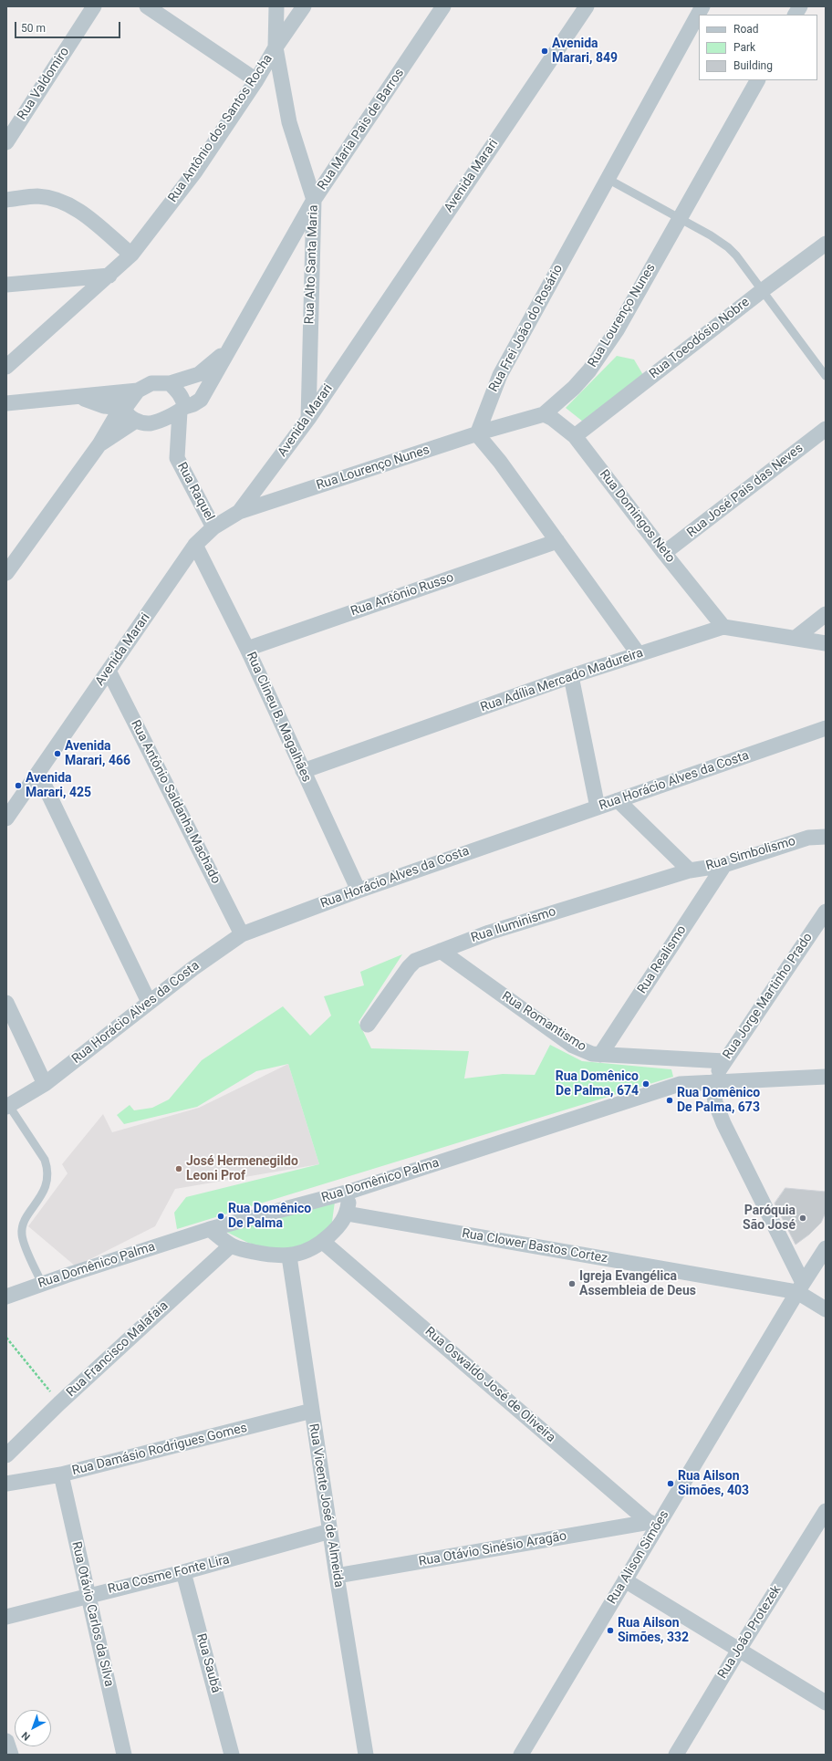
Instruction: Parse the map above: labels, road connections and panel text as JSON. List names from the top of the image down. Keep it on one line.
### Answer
{"streets":{"street":["Rua Valdomiro","Rua Antônio dos Santos Rocha","Rua Maria Pais de Barros","Avenida Marari","Rua Alto Santa Maria","Rua Lourenço Nunes","Rua Frei João do Rosário","Rua Toeodósio Nobre","Rua José Pais das Neves","Rua Raquel","Rua Domingos Neto","Rua Antônio Russo","Rua Adília Mercado Madureira","Rua Clineu B. Magalhães","Rua Horácio Alves da Costa","Rua Antônio Saldanha Machado","Rua Simbolismo","Rua Iluminismo","Rua Realismo","Rua Jorge Martinho Prado","Rua Romantismo","Rua Domênico Palma","Rua Clower Bastos Cortez","Rua Francisco Malafaia","Rua Oswaldo José de Oliveira","Rua Damásio Rodrigues Gomes","Rua Vicente José de Almeida","Rua Otávio Sinésio Aragão","Rua Alison Simões","Rua Cosme Fonte Lira","Rua Otávio Carlos da Silva","Rua João Protezek","Rua Saubá"]},"crossings":[["Rua Antônio dos Santos Rocha","Rua Alto Santa Maria"],["Rua Maria Pais de Barros","Rua Alto Santa Maria"],["Rua Maria Pais de Barros","Rua Raquel"],["Avenida Marari","Rua Alto Santa Maria"],["Avenida Marari","Rua Lourenço Nunes"],["Avenida Marari","Rua Raquel"],["Avenida Marari","Rua Clineu B. Magalhães"],["Avenida Marari","Rua Antônio Saldanha Machado"],["Rua Lourenço Nunes","Rua Frei João do Rosário"],["Rua Lourenço Nunes","Rua Domingos Neto"],["Rua Toeodósio Nobre","Rua Domingos Neto"],["Rua José Pais das Neves","Rua Domingos Neto"],["Rua Domingos Neto","Rua Adília Mercado Madureira"],["Rua Antônio Russo","Rua Clineu B. Magalhães"],["Rua Adília Mercado Madureira","Rua Clineu B. Magalhães"],["Rua Clineu B. Magalhães","Rua Horácio Alves da Costa"],["Rua Horácio Alves da Costa","Rua Antônio Saldanha Machado"],["Rua Horácio Alves da Costa","Rua Simbolismo"],["Rua Simbolismo","Rua Iluminismo"],["Rua Simbolismo","Rua Realismo"],["Rua Iluminismo","Rua Romantismo"],["Rua Realismo","Rua Romantismo"],["Rua Jorge Martinho Prado","Rua Romantismo"],["Rua Jorge Martinho Prado","Rua Domênico Palma"],["Rua Clower Bastos Cortez","Rua Alison Simões"],["Rua Oswaldo José de Oliveira","Rua Otávio Sinésio Aragão"],["Rua Oswaldo José de Oliveira","Rua Alison Simões"],["Rua Damásio Rodrigues Gomes","Rua Vicente José de Almeida"],["Rua Damásio Rodrigues Gomes","Rua Otávio Carlos da Silva"],["Rua Vicente José de Almeida","Rua Otávio Sinésio Aragão"],["Rua Vicente José de Almeida","Rua Cosme Fonte Lira"],["Rua Otávio Sinésio Aragão","Rua Alison Simões"],["Rua Cosme Fonte Lira","Rua Otávio Carlos da Silva"],["Rua Cosme Fonte Lira","Rua Saubá"]],"places":["Avenida Marari, 849","Avenida Marari, 466","Avenida Marari, 425","Rua Domênico De Palma, 674","Rua Domênico De Palma, 673","José Hermenegildo Leoni Prof","Rua Domênico De Palma","Paróquia São José","Igreja Evangélica Assembleia de Deus","Rua Ailson Simões, 403","Rua Ailson Simões, 332"],"legend":["Road","Park","Building"],"scale_bar":"50 m","north":"bottom left"}
